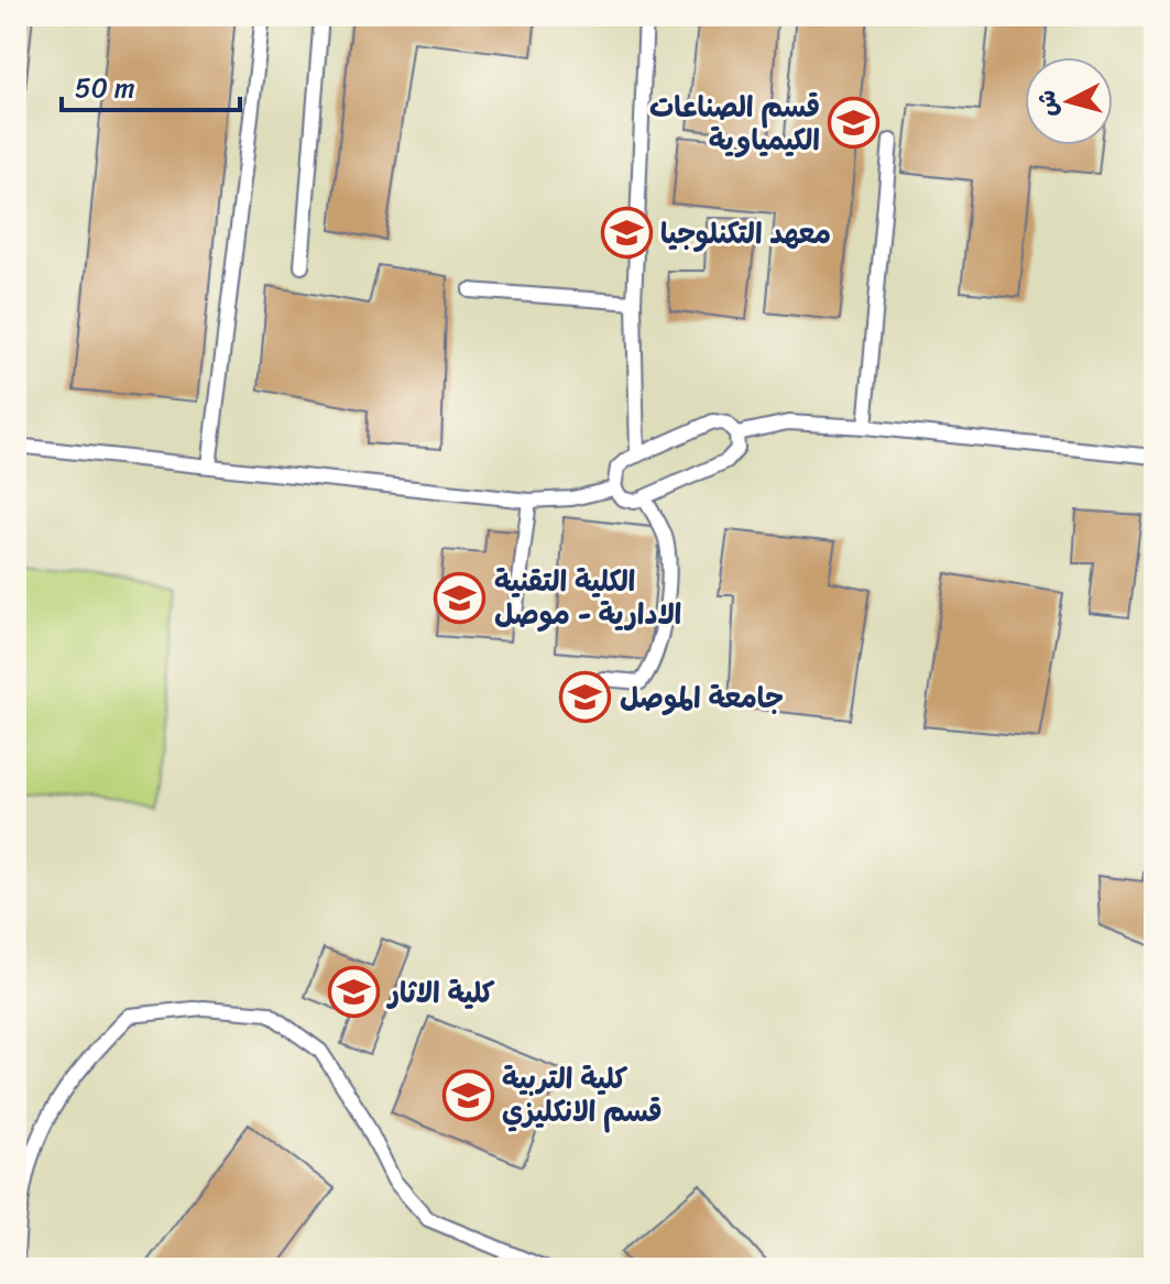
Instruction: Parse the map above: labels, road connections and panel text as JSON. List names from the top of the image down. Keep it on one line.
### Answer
{"places":{"school or university":["قسم الصناعات الكيمياوية","معهد التكنلوجيا","الكلية التقنية الادارية - موصل","جامعة الموصل","كلية الاثار","كلية التربية قسم الانكليزي"]},"scale_bar":"50 m","north":"left"}
